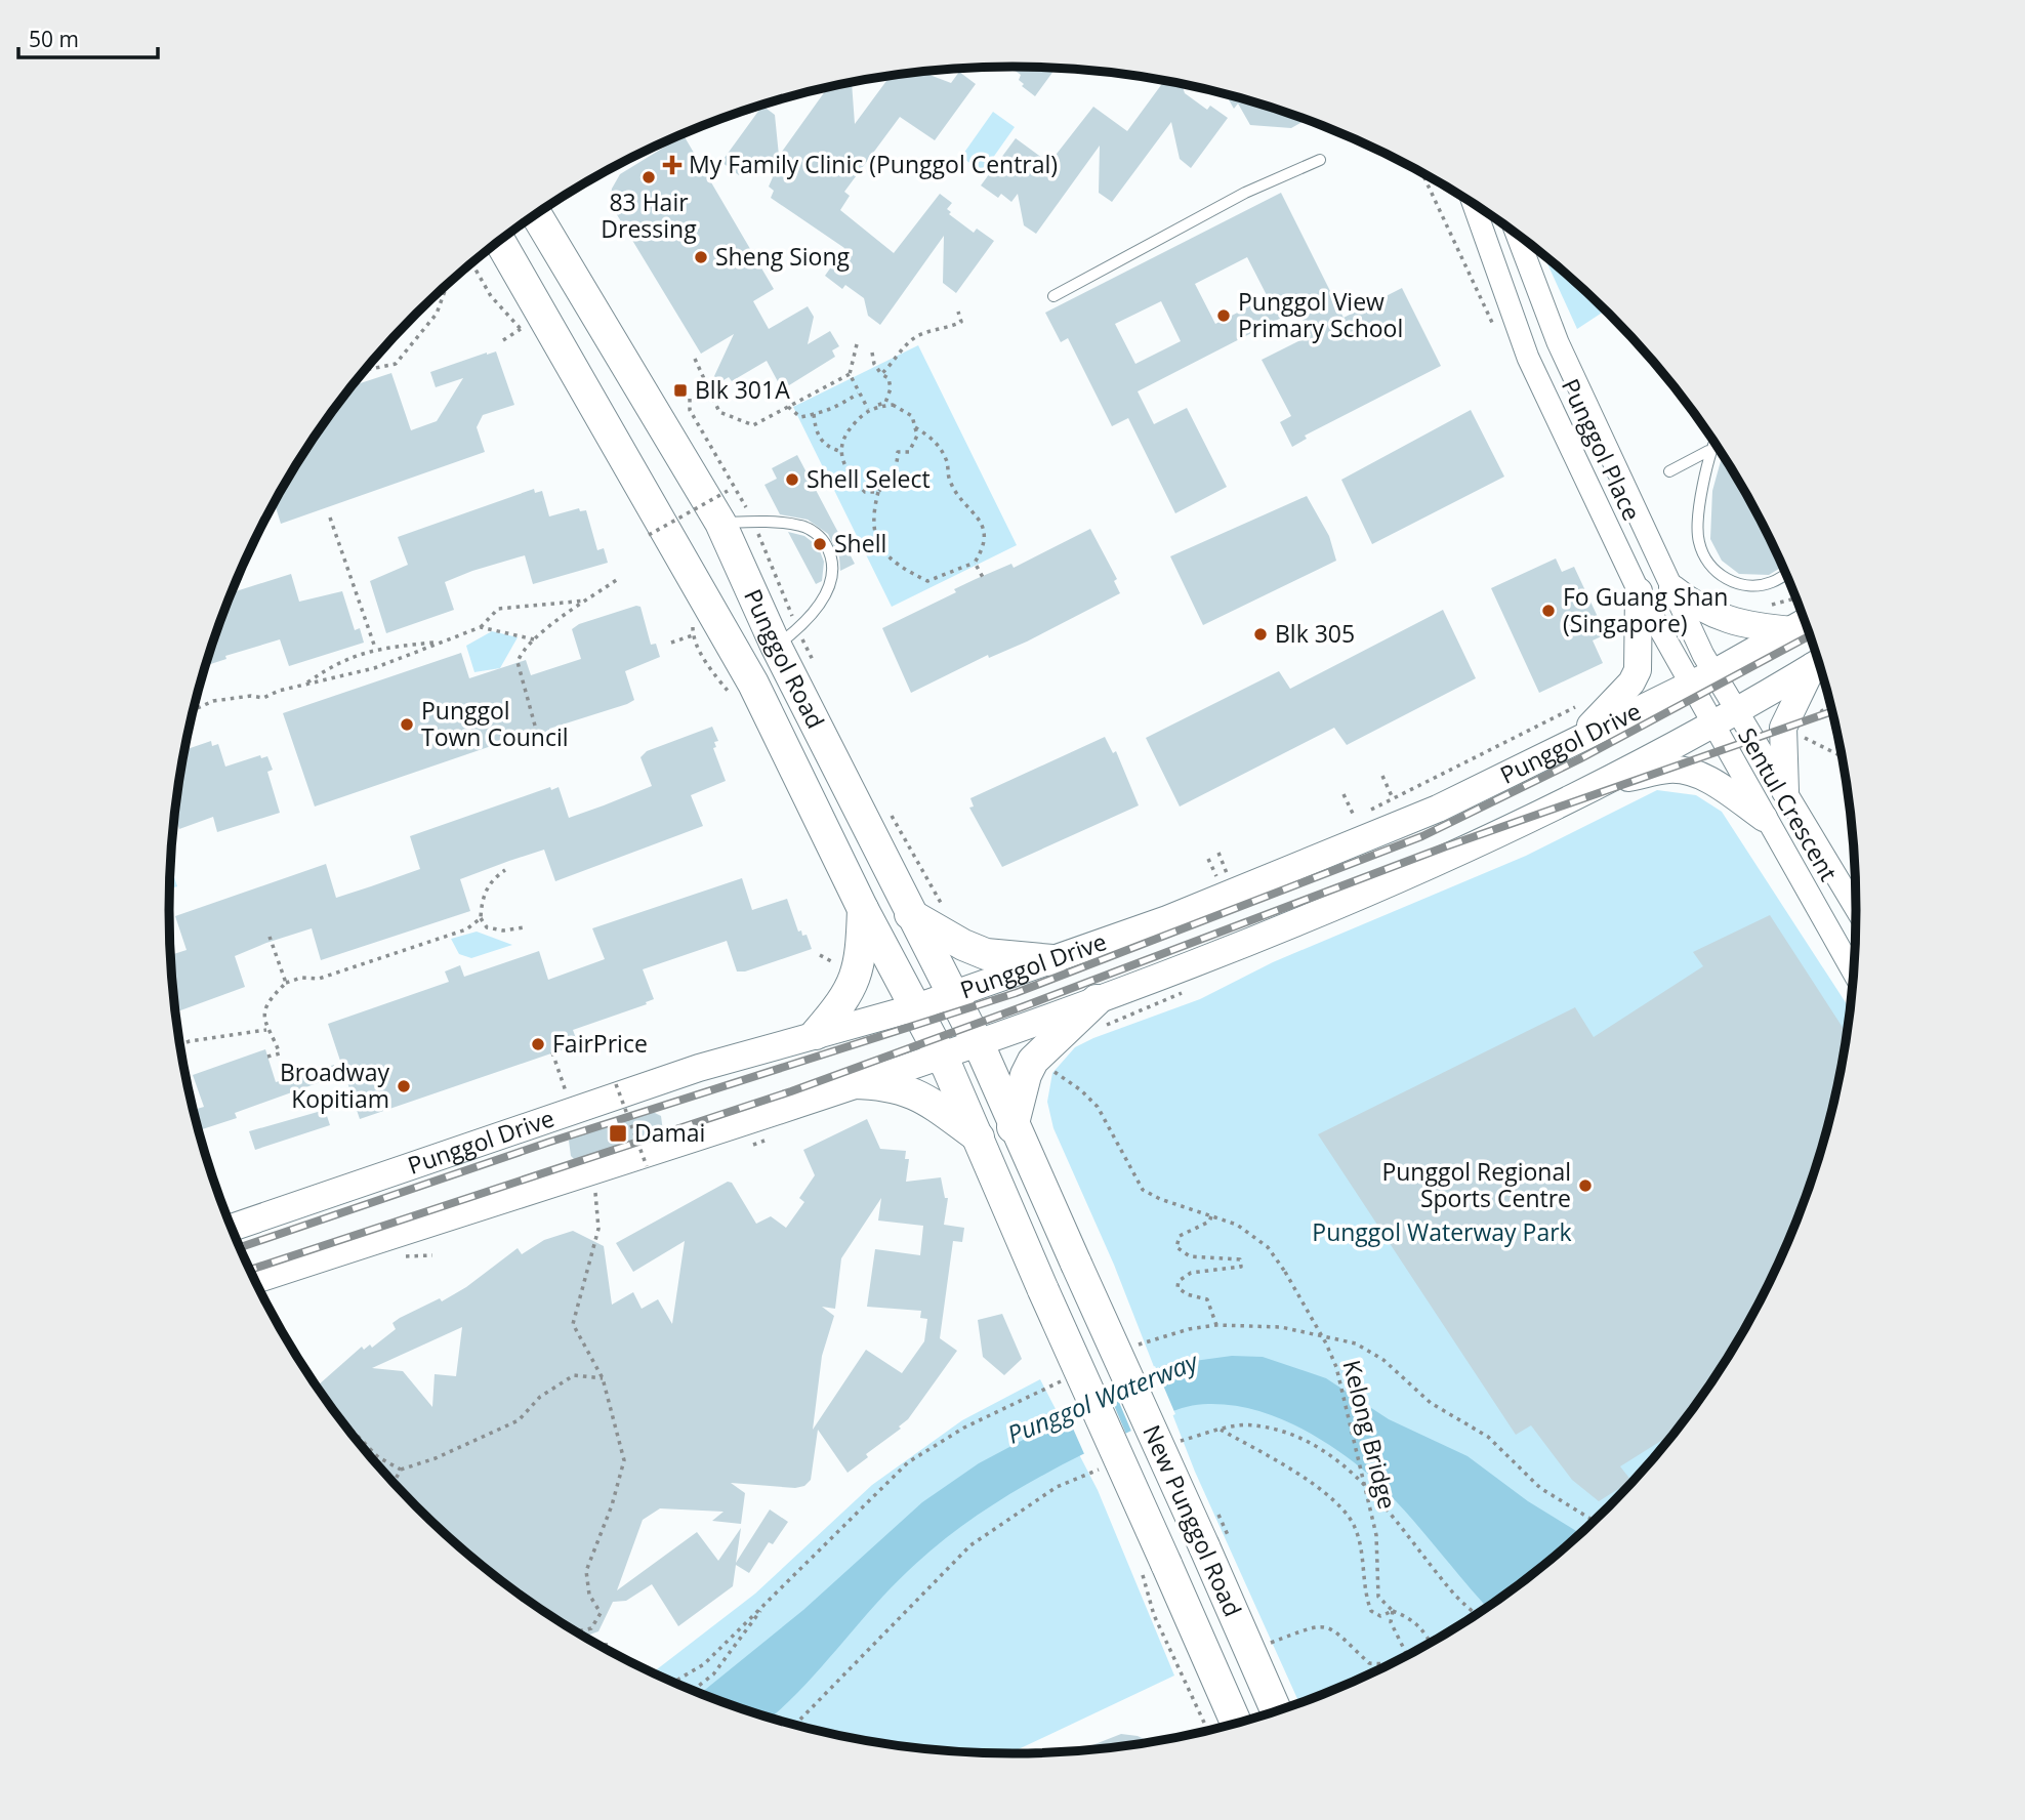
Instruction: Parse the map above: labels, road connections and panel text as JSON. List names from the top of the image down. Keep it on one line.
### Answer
{"streets":{"main road":["Punggol Road","New Punggol Road"],"street":["Punggol Place","Punggol Drive","Sentul Crescent"],"path":["Kelong Bridge"]},"crossings":[["Punggol Place","Punggol Drive"],["Punggol Place","Sentul Crescent"],["Punggol Road","Punggol Drive"],["Punggol Road","New Punggol Road"],["Punggol Drive","Sentul Crescent"]],"water":["Punggol Waterway"],"parks":["Punggol Waterway Park"],"places":{"health":["My Family Clinic (Punggol Central)"],"other":["83 Hair Dressing","Sheng Siong","Punggol View Primary School","Shell Select","Shell","Fo Guang Shan (Singapore)","Blk 305","Punggol Town Council","FairPrice","Broadway Kopitiam","Punggol Regional Sports Centre"],"transit":["Blk 301A","Damai"]},"scale_bar":"50 m"}
